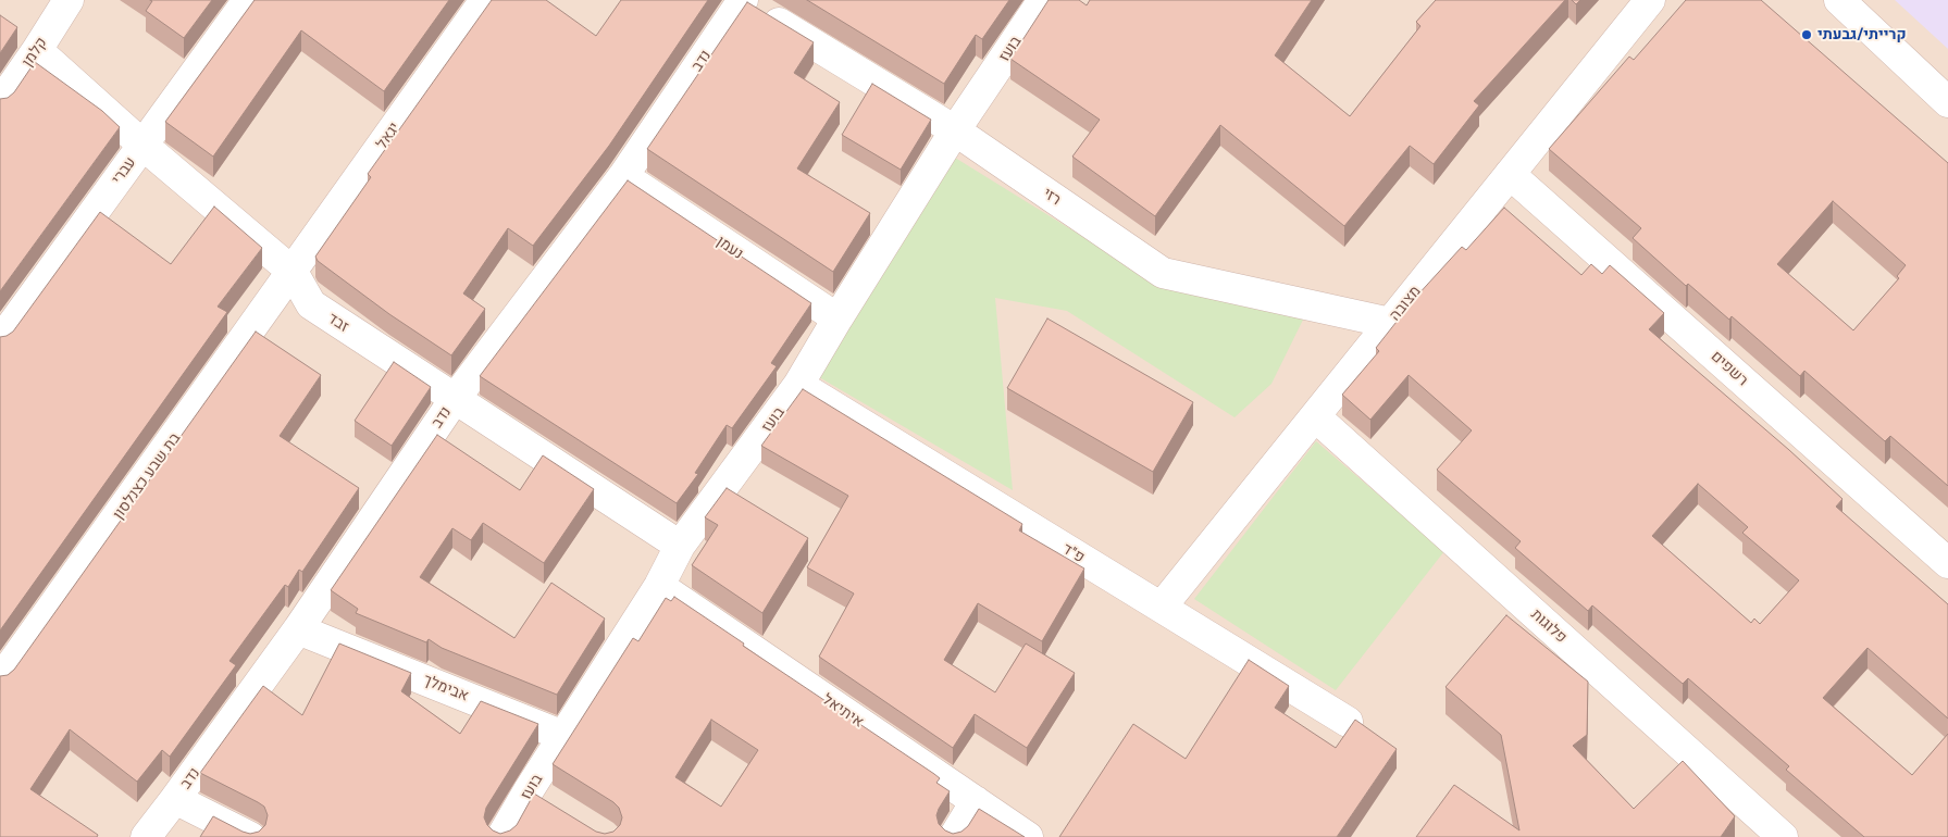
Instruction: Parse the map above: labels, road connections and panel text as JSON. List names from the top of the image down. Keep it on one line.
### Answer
{"streets":{"street":["בועז","קלמן","נדב","יגאל","עברי","רזי","נעמן","מצובה","זבד","רשפים","בת שבע כצנלסון","פ\"ד","פלוגות","אבימלך","איתיאל"]},"crossings":[["בועז","רזי"],["בועז","נעמן"],["בועז","זבד"],["בועז","פ\"ד"],["בועז","אבימלך"],["בועז","איתיאל"],["קלמן","זבד"],["נדב","רזי"],["נדב","נעמן"],["נדב","זבד"],["נדב","אבימלך"],["יגאל","זבד"],["יגאל","בת שבע כצנלסון"],["עברי","זבד"],["רזי","מצובה"],["מצובה","רשפים"],["מצובה","פ\"ד"],["מצובה","פלוגות"],["זבד","בת שבע כצנלסון"]],"places":["קרייתי/גבעתי"]}
